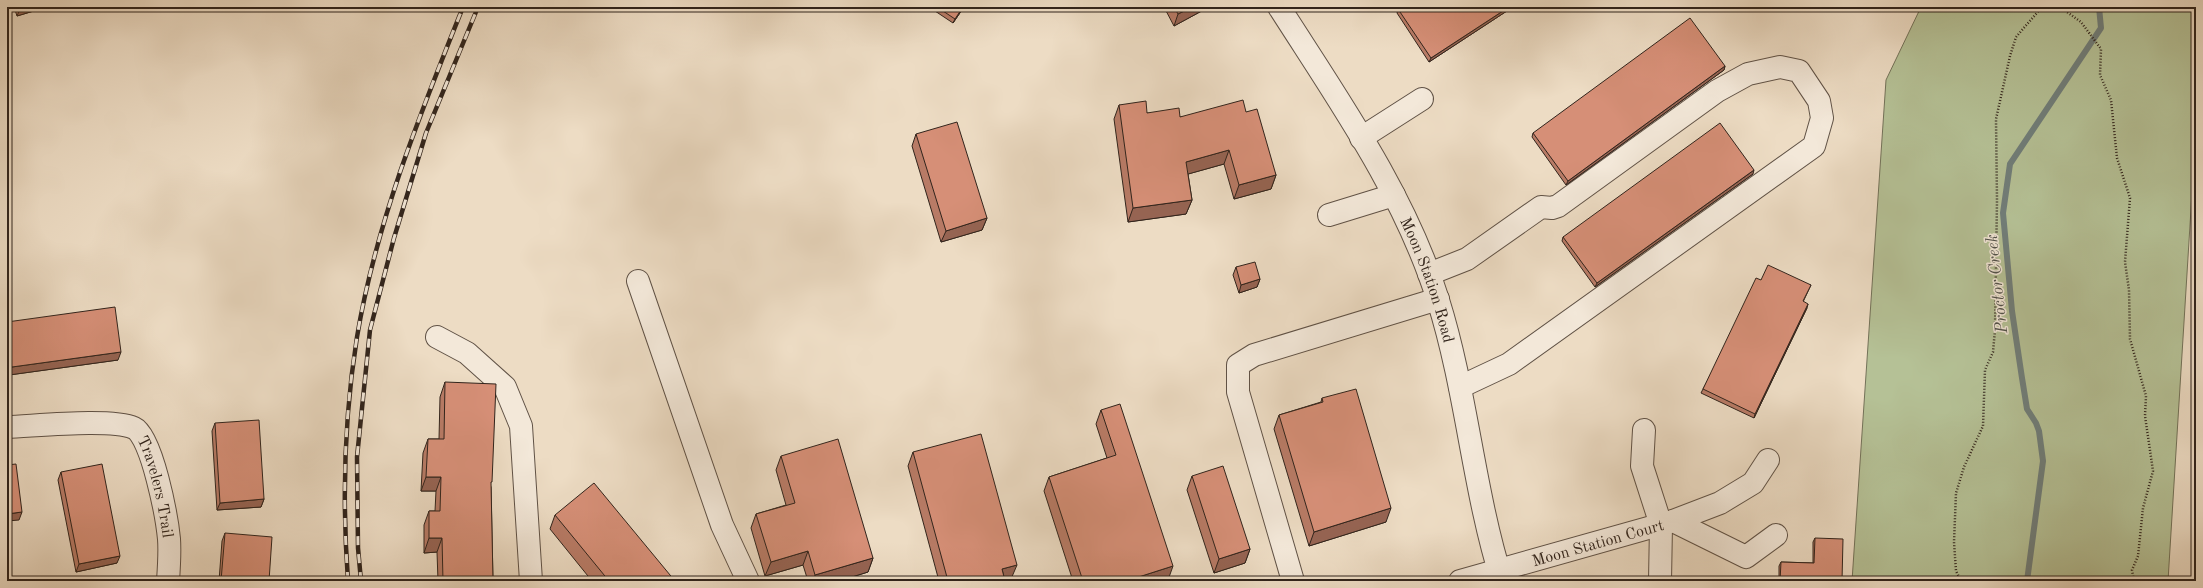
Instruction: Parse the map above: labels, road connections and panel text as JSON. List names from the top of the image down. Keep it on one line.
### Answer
{"streets":{"street":["Moon Station Road","Travelers Trail","Moon Station Court"]},"crossings":[["Moon Station Road","Moon Station Court"]],"water":["Proctor Creek"]}
